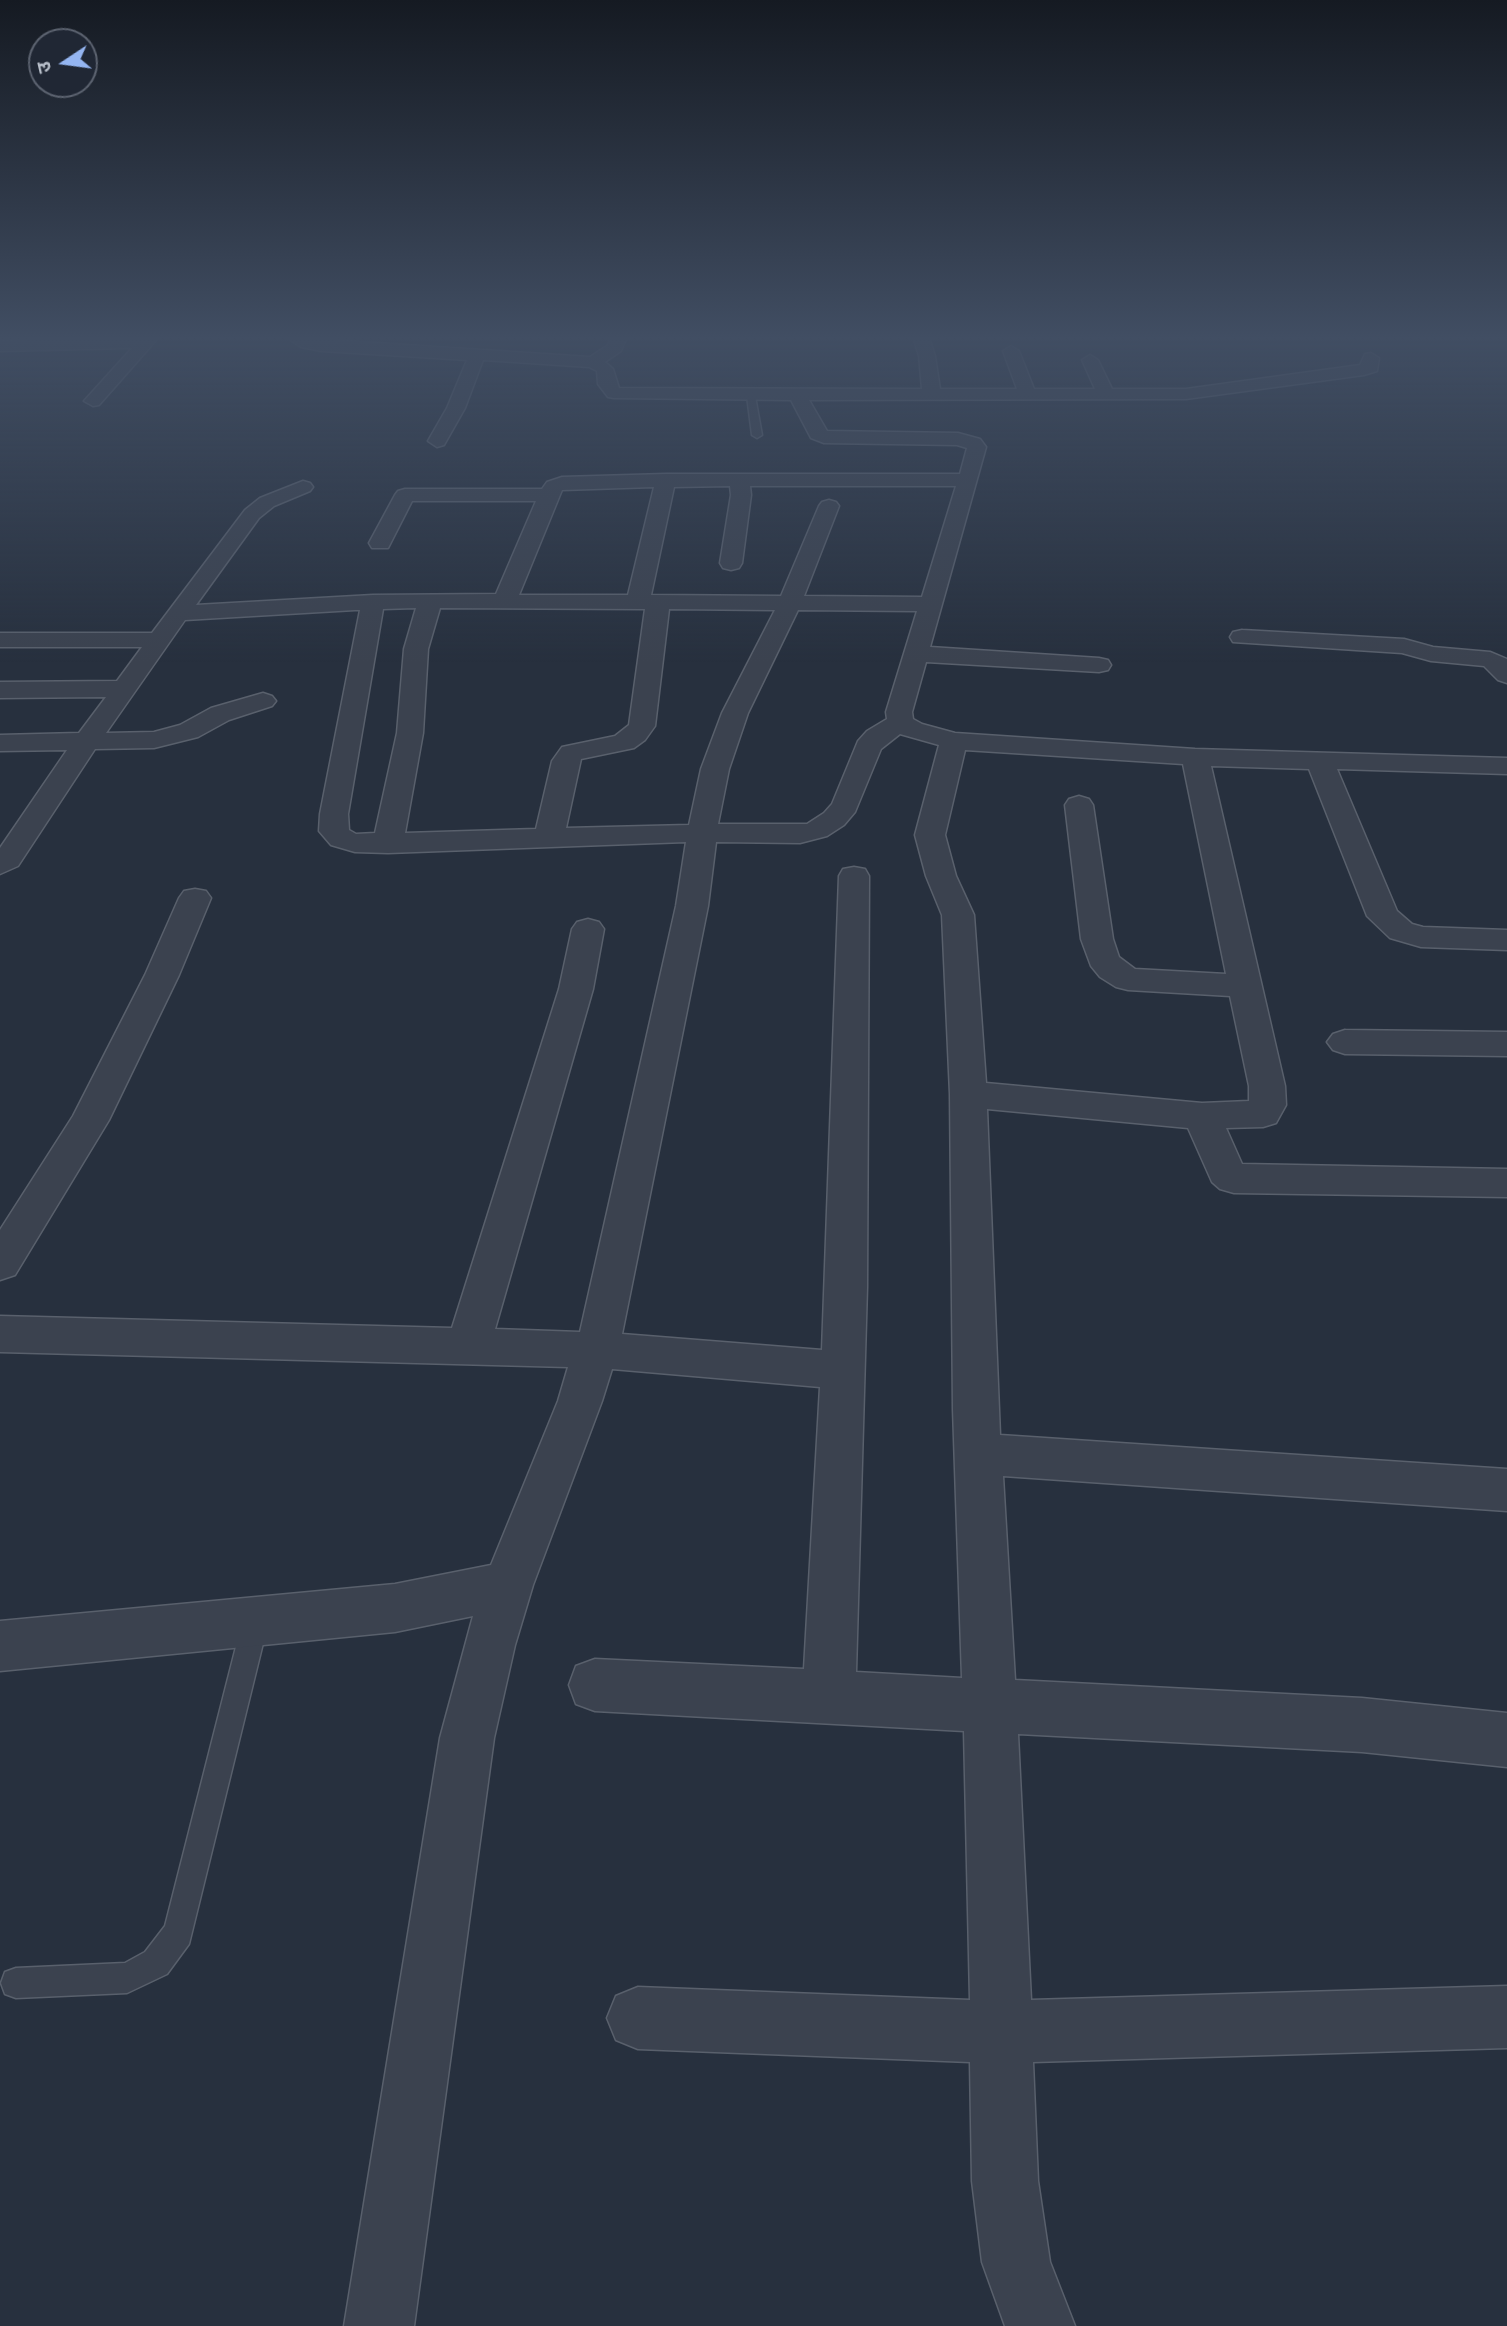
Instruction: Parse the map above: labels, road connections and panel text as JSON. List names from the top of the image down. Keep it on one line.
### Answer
{"north":"left"}
